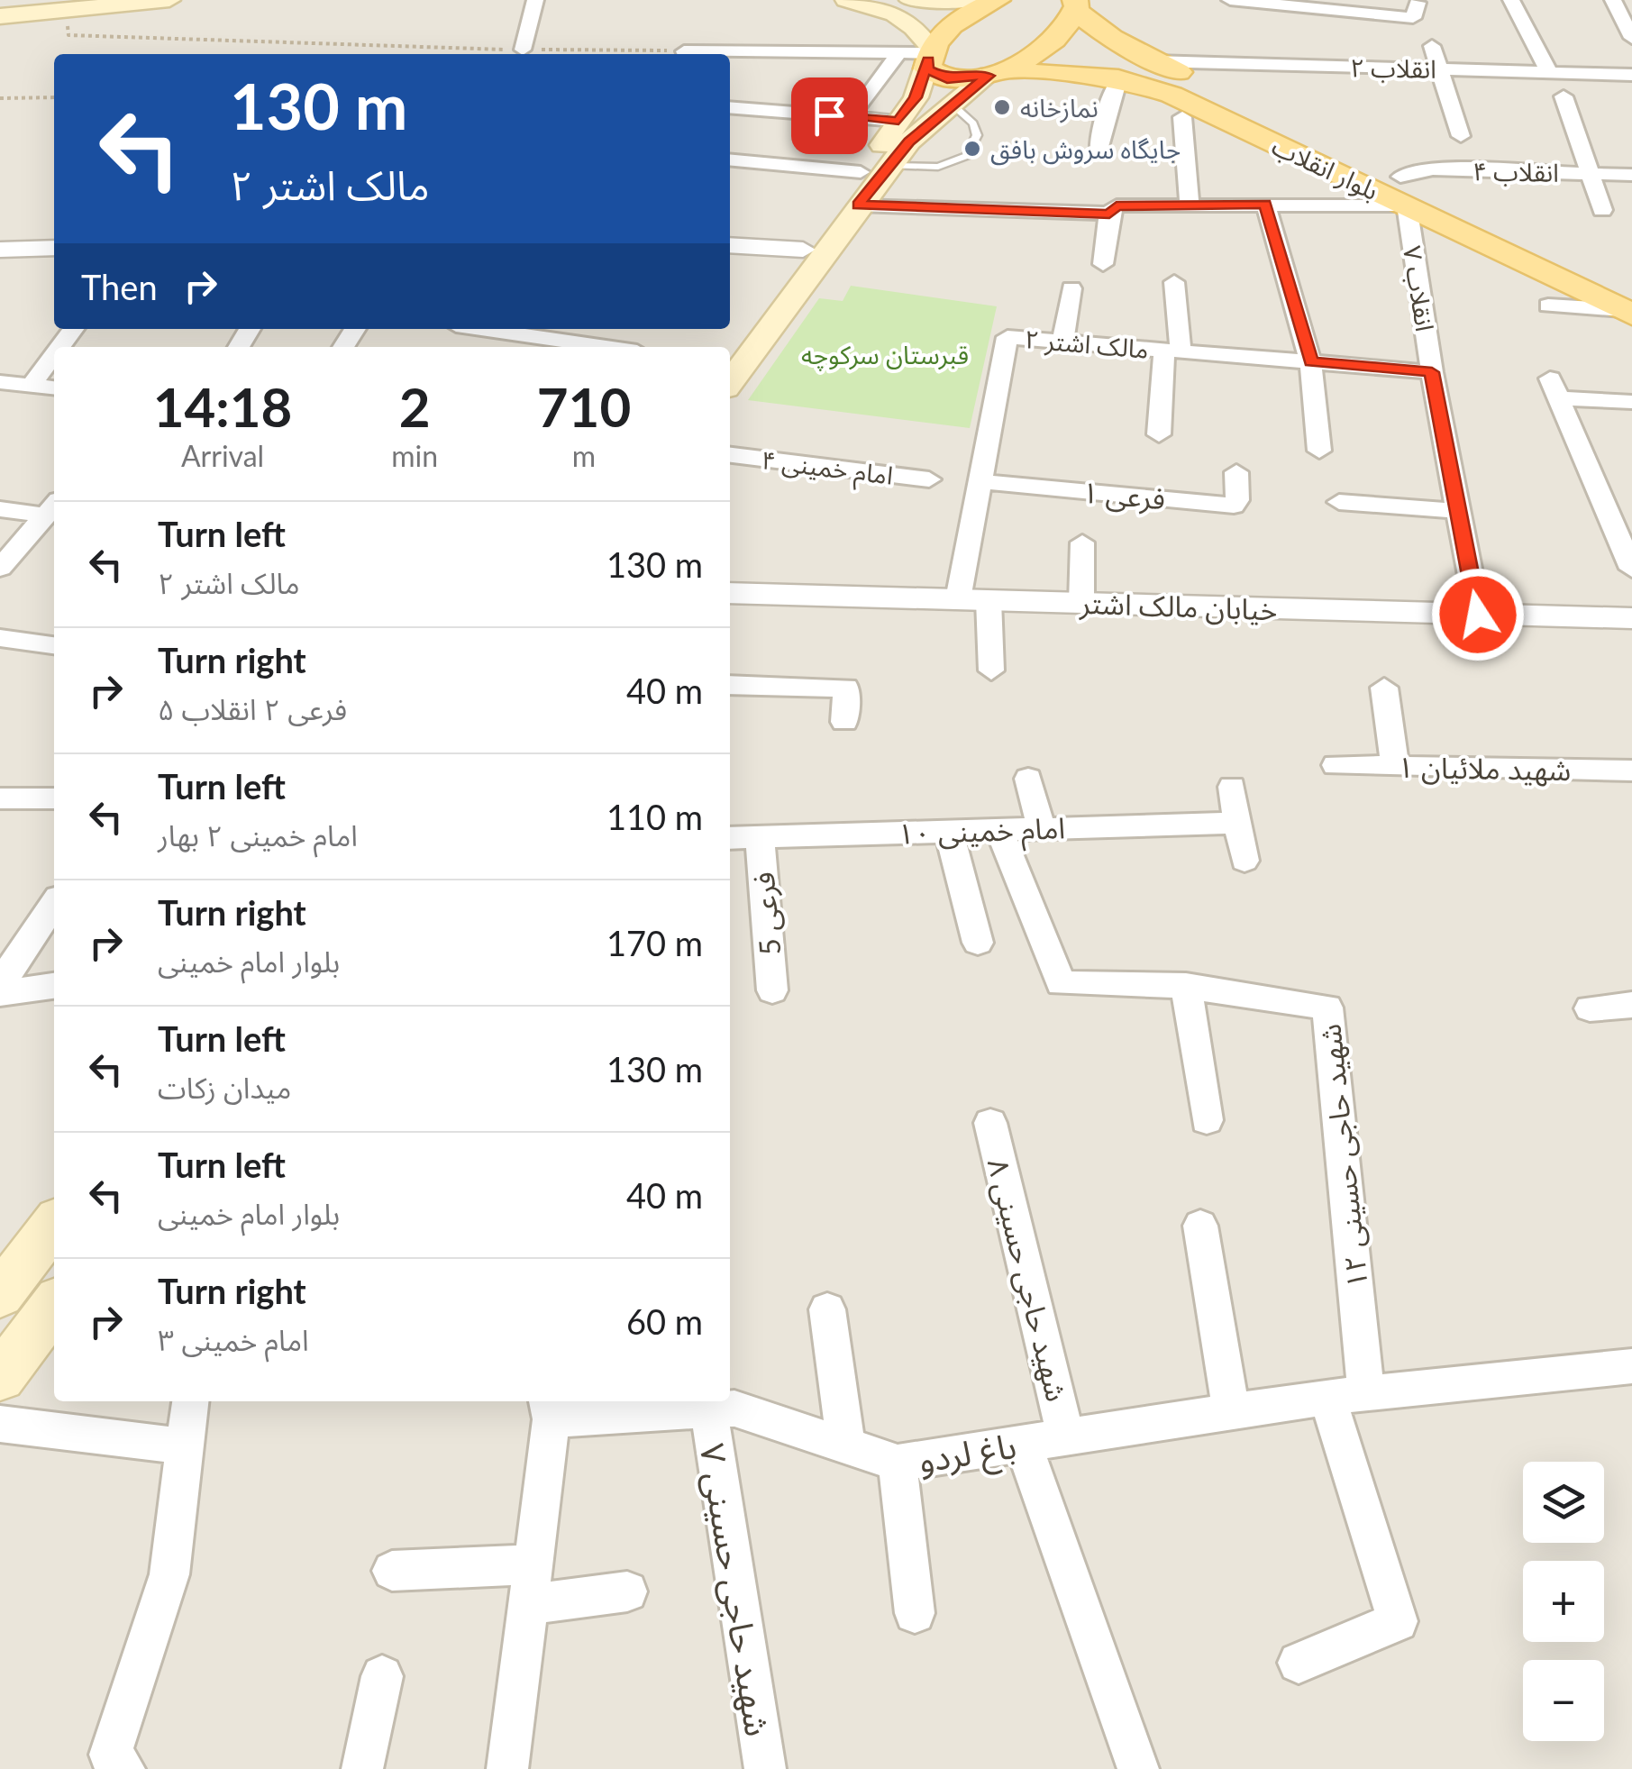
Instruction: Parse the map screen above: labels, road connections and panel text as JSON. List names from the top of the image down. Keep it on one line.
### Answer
{"streets":{"main road":["بلوار انقلاب"],"street":["انقلاب ۲","انقلاب ۴","انقلاب ۷","مالک اشتر ۲","امام خمینی ۴","فرعی ۱","خیابان مالک اشتر","شهید ملائیان ۱","امام خمینی ۱۰","فرعی 5","شهید حاجی حسینی ۱۲","شهید حاجی حسینی ۸","باغ لردو","شهید حاجی حسینی ۷"]},"crossings":[["انقلاب ۲","بلوار انقلاب"],["بلوار انقلاب","انقلاب ۴"],["بلوار انقلاب","انقلاب ۷"],["انقلاب ۷","مالک اشتر ۲"],["انقلاب ۷","خیابان مالک اشتر"],["مالک اشتر ۲","فرعی ۱"],["مالک اشتر ۲","خیابان مالک اشتر"],["امام خمینی ۱۰","فرعی 5"],["شهید حاجی حسینی ۱۲","باغ لردو"],["شهید حاجی حسینی ۸","باغ لردو"],["باغ لردو","شهید حاجی حسینی ۷"]],"parks":["قبرستان سرکوچه"],"places":["نمازخانه","جایگاه سروش بافق"],"page":{"turn":["130 m","مالک اشتر ۲"],"then":"Then","eta":["14:18","Arrival","2","min","710","m"],"list":[{"name":"Turn left","note":"مالک اشتر ۲","value":"130 m"},{"name":"Turn right","note":"فرعی ۲ انقلاب ۵","value":"40 m"},{"name":"Turn left","note":"امام خمینی ۲ بهار","value":"110 m"},{"name":"Turn right","note":"بلوار امام خمینی","value":"170 m"},{"name":"Turn left","note":"میدان زکات","value":"130 m"},{"name":"Turn left","note":"بلوار امام خمینی","value":"40 m"},{"name":"Turn right","note":"امام خمینی ۳","value":"60 m"}],"map_buttons":["+","−"]}}
